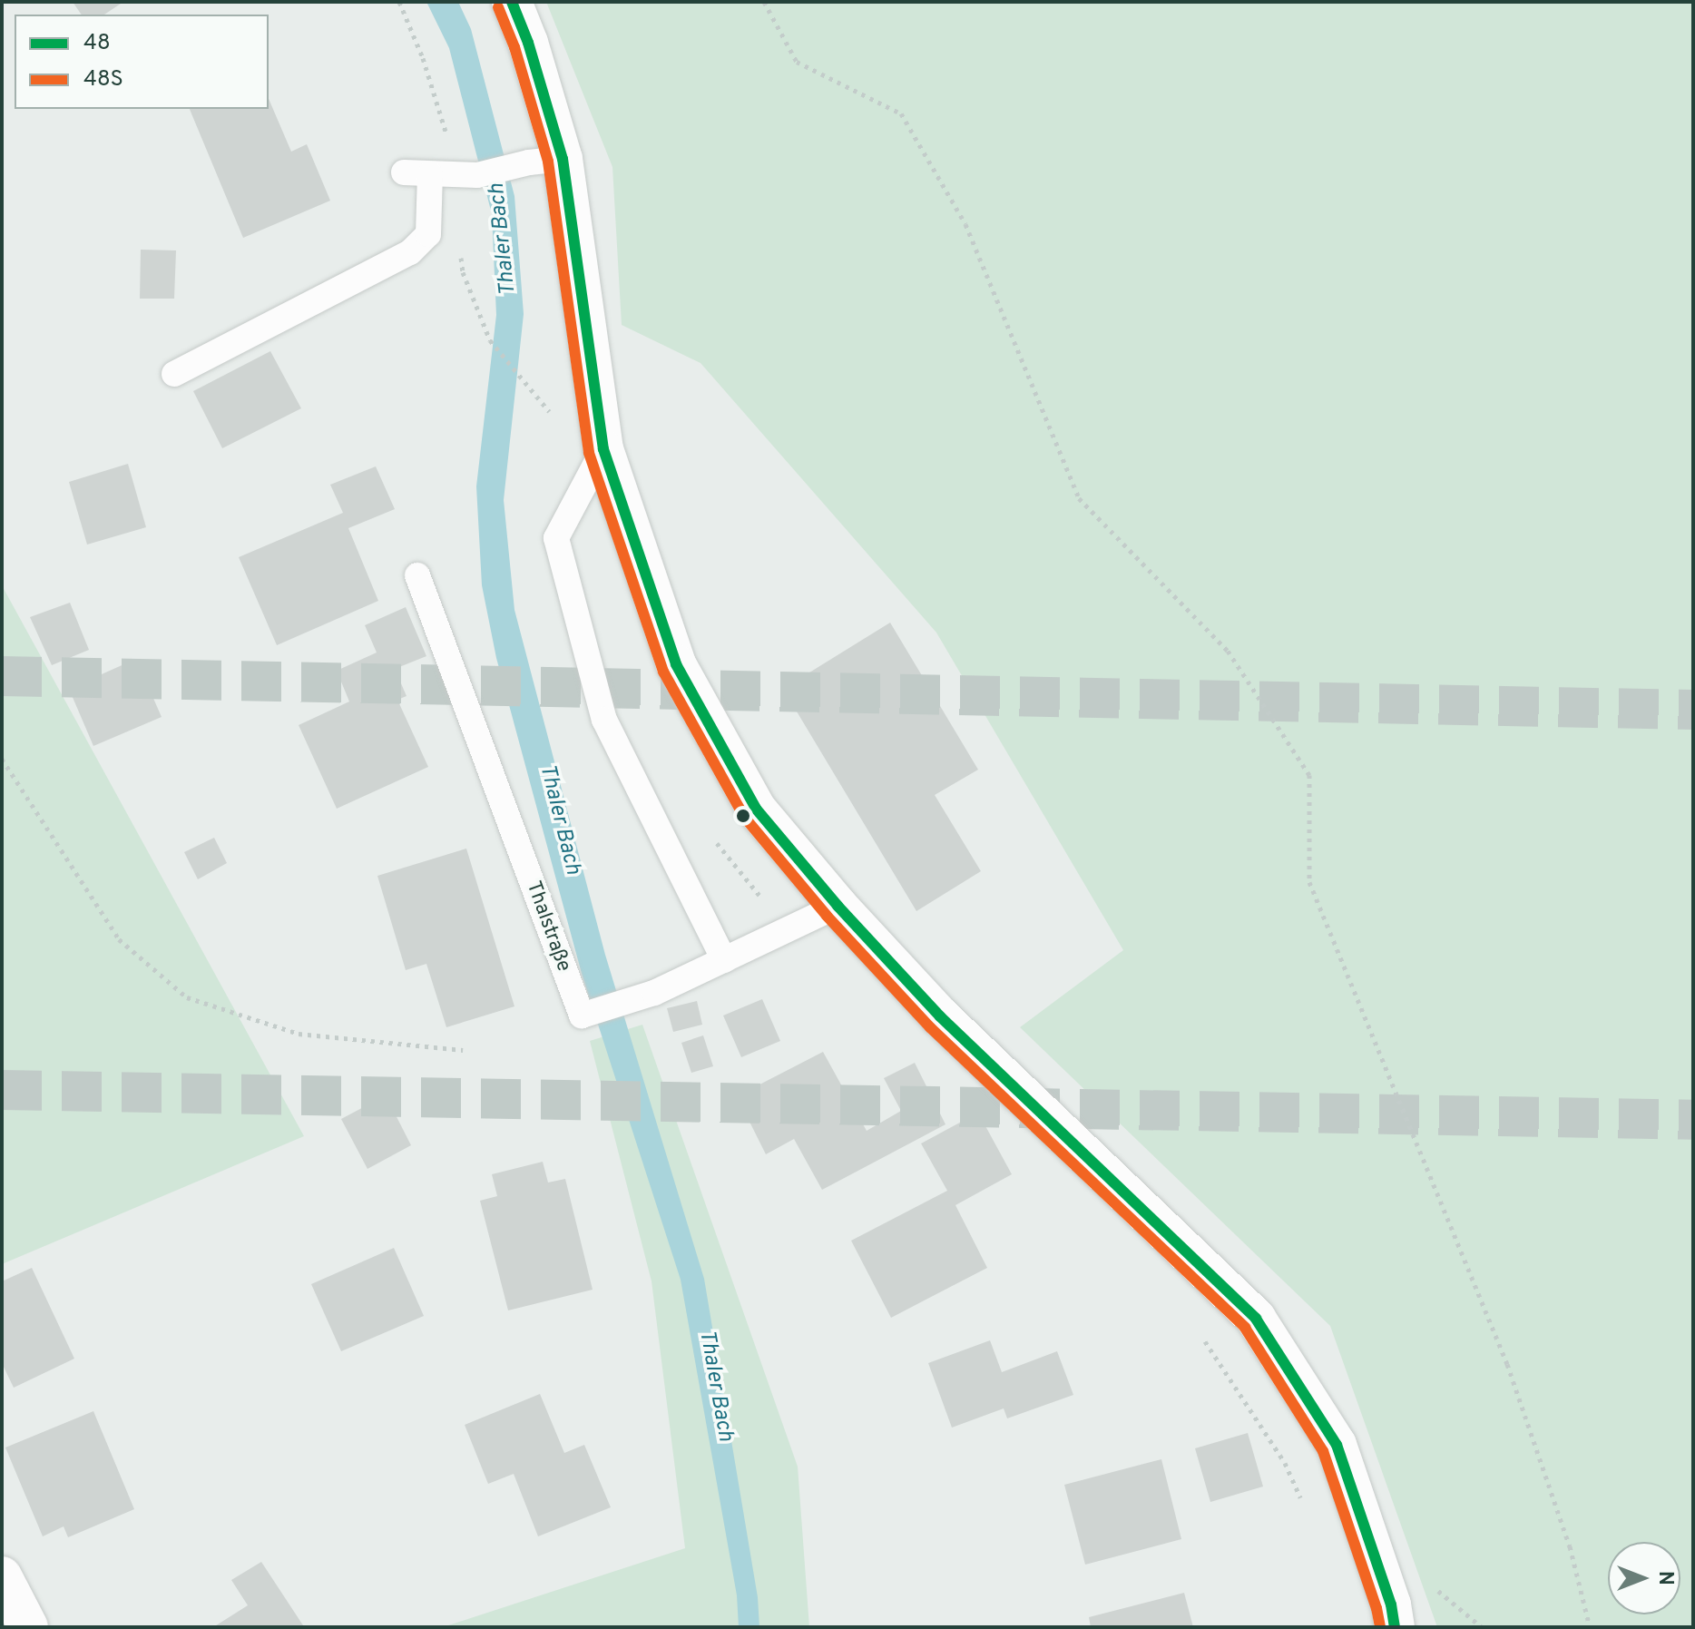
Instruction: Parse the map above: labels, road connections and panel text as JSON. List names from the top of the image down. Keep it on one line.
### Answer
{"streets":{"lane":["Thalstraße"]},"water":["Thaler Bach"],"lines":["transit line 48","transit line 48S"],"legend":["48","48S"],"north":"right"}
